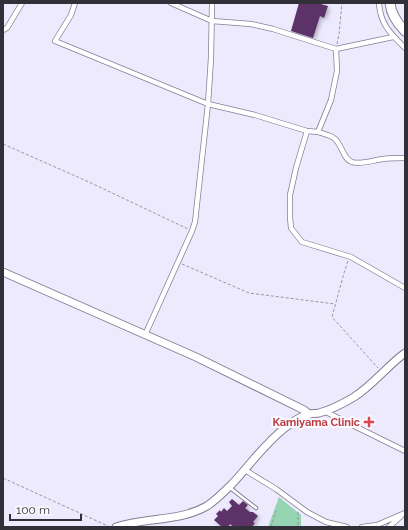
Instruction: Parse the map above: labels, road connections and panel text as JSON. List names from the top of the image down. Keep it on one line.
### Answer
{"places":{"health":["Kamiyama Clinic"]},"scale_bar":"100 m"}
